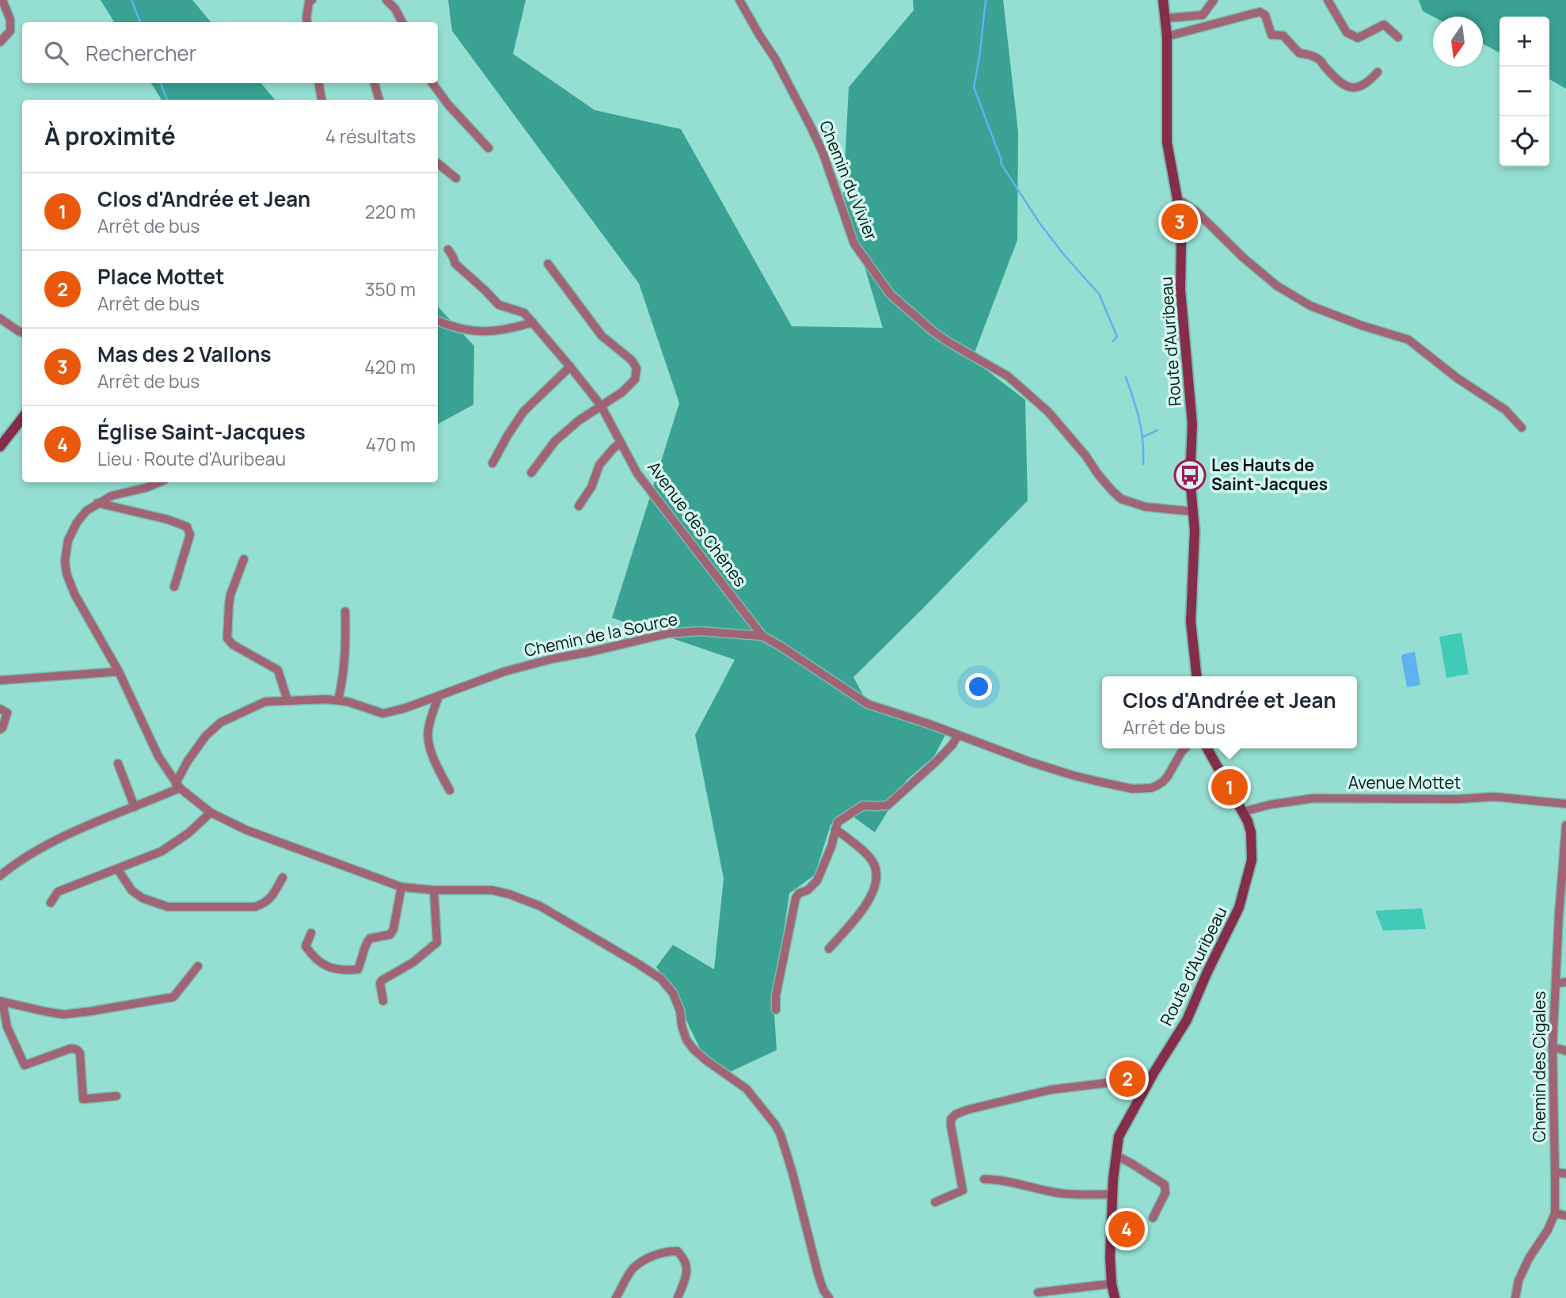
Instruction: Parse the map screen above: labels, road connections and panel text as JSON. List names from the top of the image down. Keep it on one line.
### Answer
{"streets":{"street":["Chemin du Vivier","Route d'Auribeau","Avenue des Chênes","Chemin de la Source","Avenue Mottet","Chemin des Cigales"]},"crossings":[["Chemin du Vivier","Route d'Auribeau"],["Route d'Auribeau","Avenue Mottet"],["Avenue des Chênes","Chemin de la Source"]],"places":{"bus stop":["Les Hauts de Saint-Jacques"]},"north":"bottom","page":{"map_buttons":["+","−"],"search":"Rechercher","heading":["À proximité","4 résultats"],"list":[{"mark":"1","name":"Clos d'Andrée et Jean","note":"Arrêt de bus","value":"220 m"},{"mark":"2","name":"Place Mottet","note":"Arrêt de bus","value":"350 m"},{"mark":"3","name":"Mas des 2 Vallons","note":"Arrêt de bus","value":"420 m"},{"mark":"4","name":"Église Saint-Jacques","note":"Lieu · Route d'Auribeau","value":"470 m"}],"pins":["3","1","2","4"],"popup":["Clos d'Andrée et Jean","Arrêt de bus"]}}
